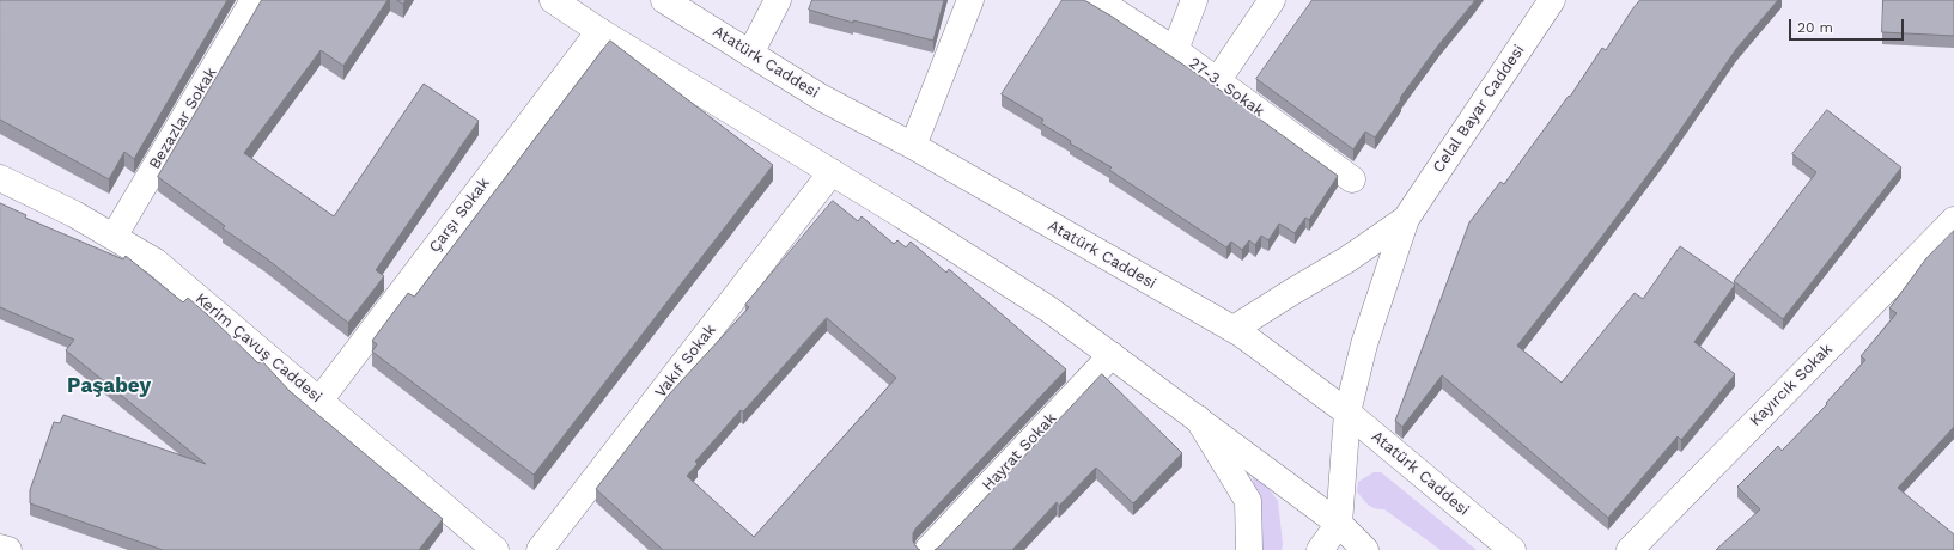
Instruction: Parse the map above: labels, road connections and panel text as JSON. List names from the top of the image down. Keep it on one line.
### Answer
{"streets":{"street":["Atatürk Caddesi","27-3. Sokak","Celal Bayar Caddesi","Bezazlar Sokak","Çarşı Sokak","Kerim Çavuş Caddesi","Vakıf Sokak","Kayırcık Sokak","Hayrat Sokak"]},"crossings":[["Bezazlar Sokak","Kerim Çavuş Caddesi"],["Çarşı Sokak","Kerim Çavuş Caddesi"]],"districts":["Paşabey"],"scale_bar":"20 m"}
